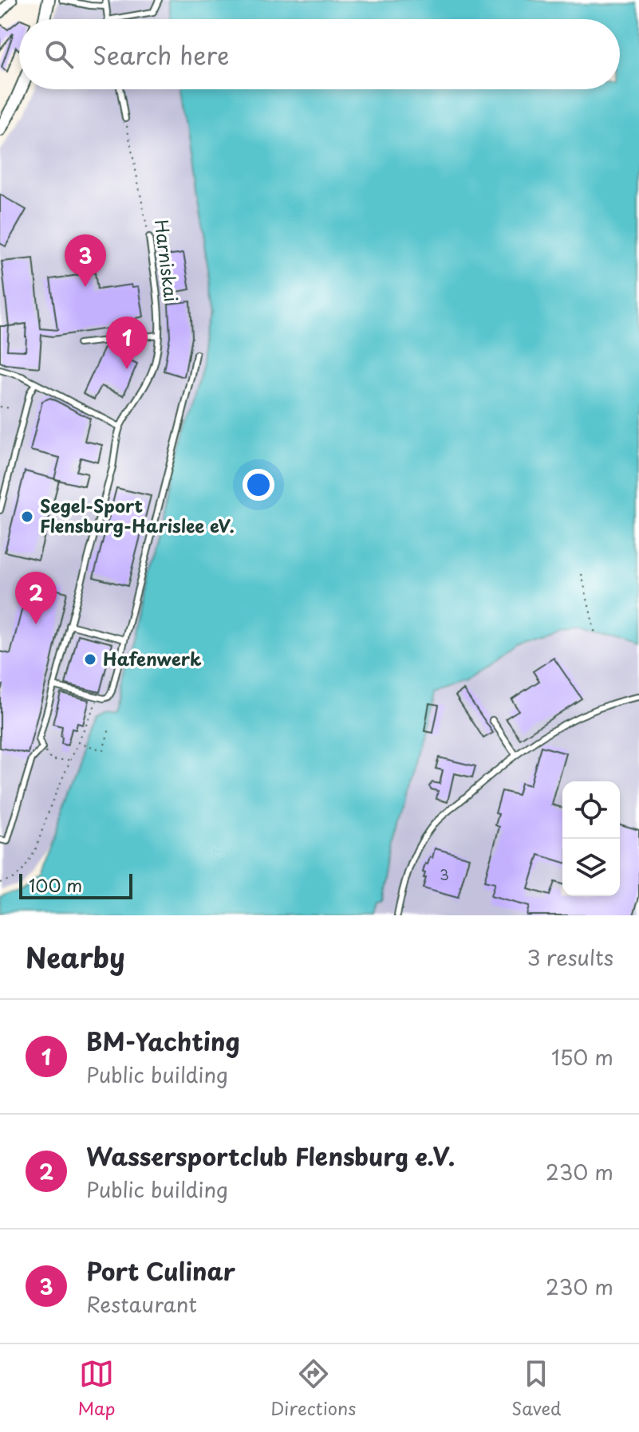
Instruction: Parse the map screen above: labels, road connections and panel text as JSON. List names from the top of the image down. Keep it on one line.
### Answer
{"streets":{"lane":["Harniskai"]},"places":["Segel-Sport Flensburg-Harislee eV.","Hafenwerk"],"house_numbers":["3"],"scale_bar":"100 m","page":{"search":"Search here","pins":["3","1","2"],"scale":"100 m","heading":["Nearby","3 results"],"list":[{"mark":"1","name":"BM-Yachting","note":"Public building","value":"150 m"},{"mark":"2","name":"Wassersportclub Flensburg e.V.","note":"Public building","value":"230 m"},{"mark":"3","name":"Port Culinar","note":"Restaurant","value":"230 m"}],"nav":["Map","Directions","Saved"]}}
